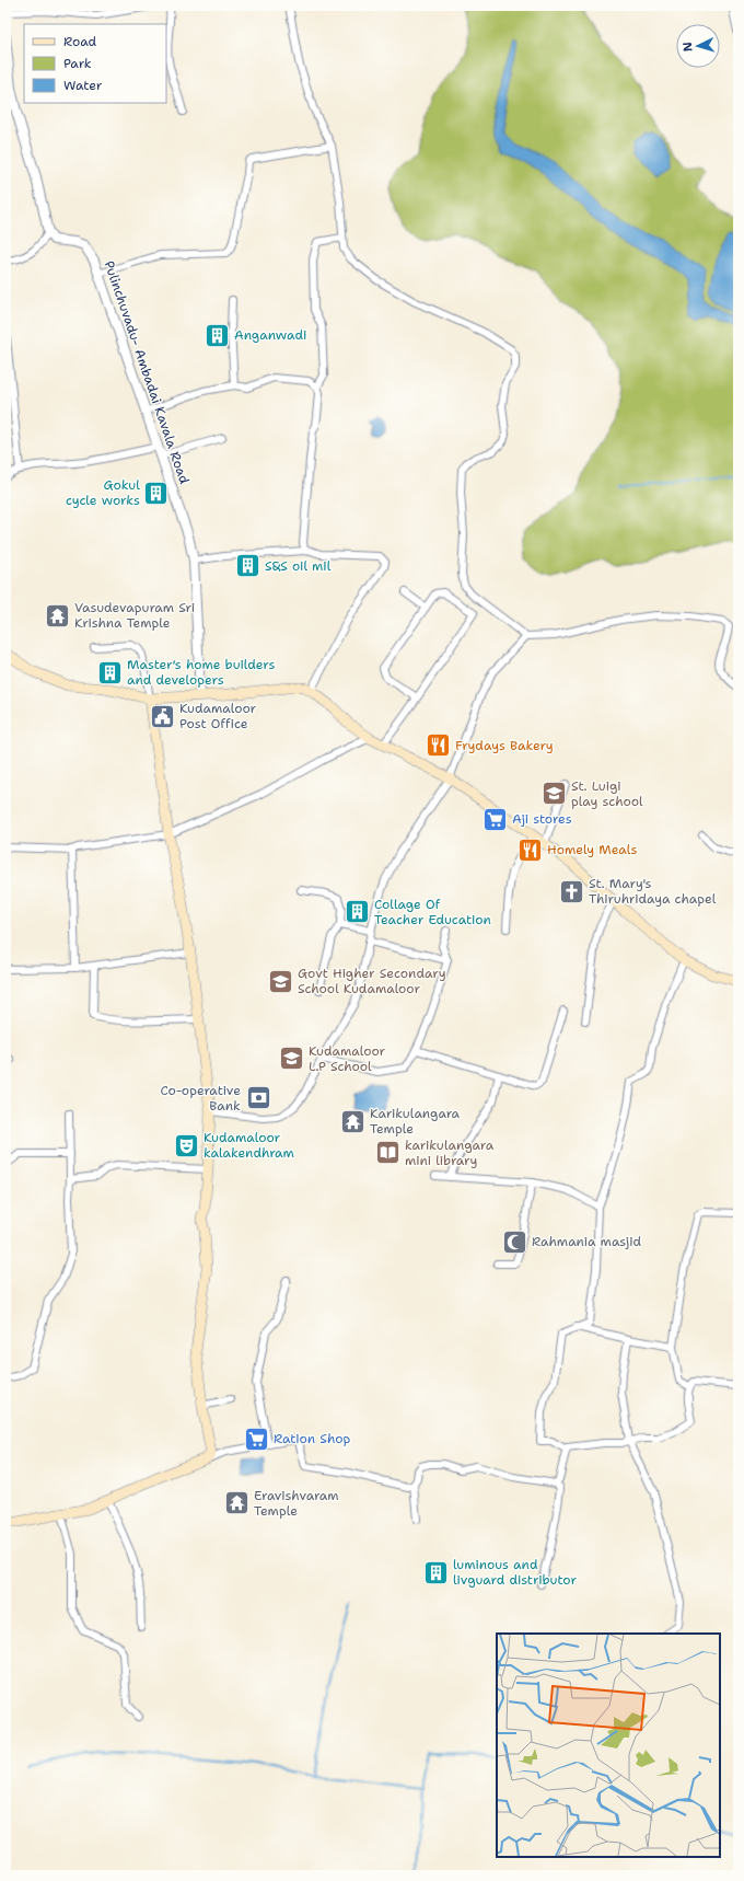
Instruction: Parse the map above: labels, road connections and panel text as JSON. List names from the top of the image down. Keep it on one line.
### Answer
{"streets":{"street":["Pulinchuvadu- Ambadai Kavala Road"]},"places":{"building":["Anganwadi","Gokul cycle works","S&S oil mil","Master's home builders and developers","Collage Of Teacher Education","luminous and livguard distributor"],"temple":["Vasudevapuram Sri Krishna Temple","Karikulangara Temple","Eravishvaram Temple"],"public building":["Kudamaloor Post Office"],"restaurant":["Frydays Bakery","Homely Meals"],"school or university":["St. Luigi play school","Govt Higher Secondary School Kudamaloor","Kudamaloor L.P School"],"supermarket":["Aji stores","Ration Shop"],"church":["St. Mary's Thiruhridaya chapel"],"bank":["Co-operative Bank"],"theatre":["Kudamaloor kalakendhram"],"library":["karikulangara mini library"],"mosque":["Rahmania masjid"]},"legend":["Road","Park","Water"],"north":"left"}
